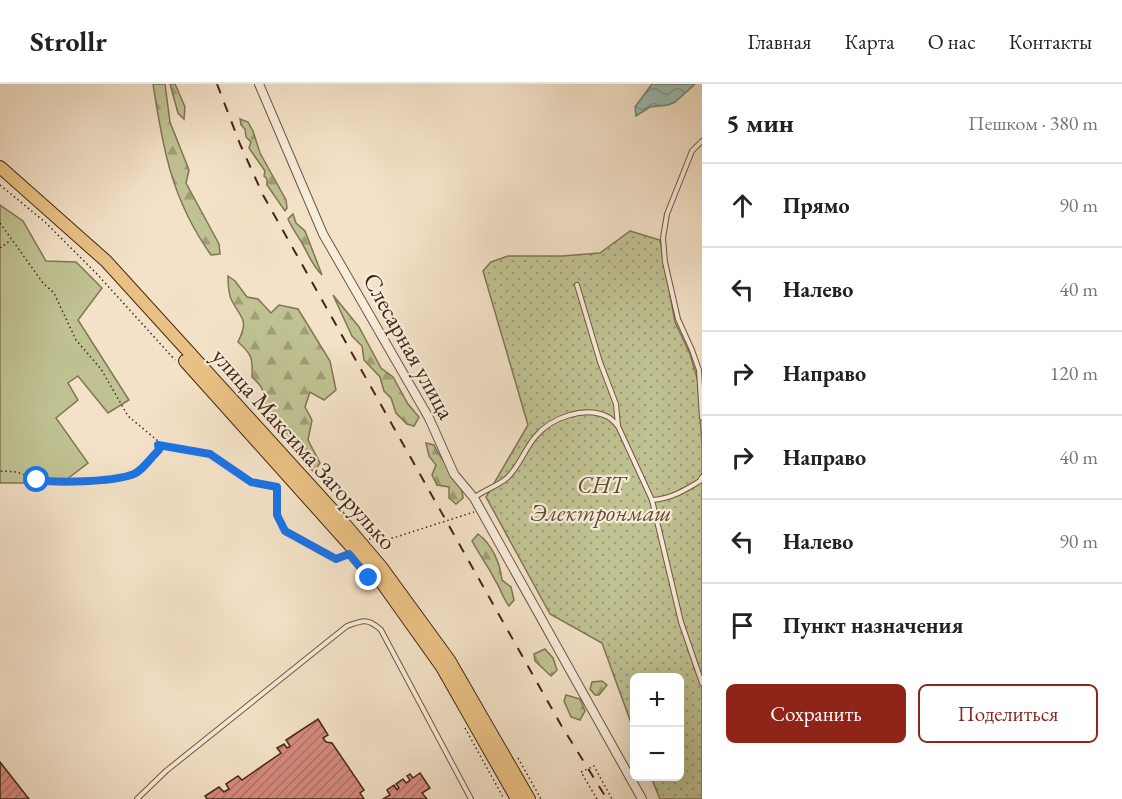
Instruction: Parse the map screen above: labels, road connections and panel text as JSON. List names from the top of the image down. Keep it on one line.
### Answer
{"streets":{"main road":["улица Максима Загорулько"],"street":["Слесарная улица"]},"parks":["СНТ Электронмаш"],"page":{"header":"Strollr","nav":["Главная","Карта","О нас","Контакты"],"heading":["5 мин","Пешком · 380 m"],"list":[["Прямо","90 m"],["Налево","40 m"],["Направо","120 m"],["Направо","40 m"],["Налево","90 m"],"Пункт назначения"],"buttons":["Сохранить","Поделиться"],"map_buttons":["+","−"]}}
